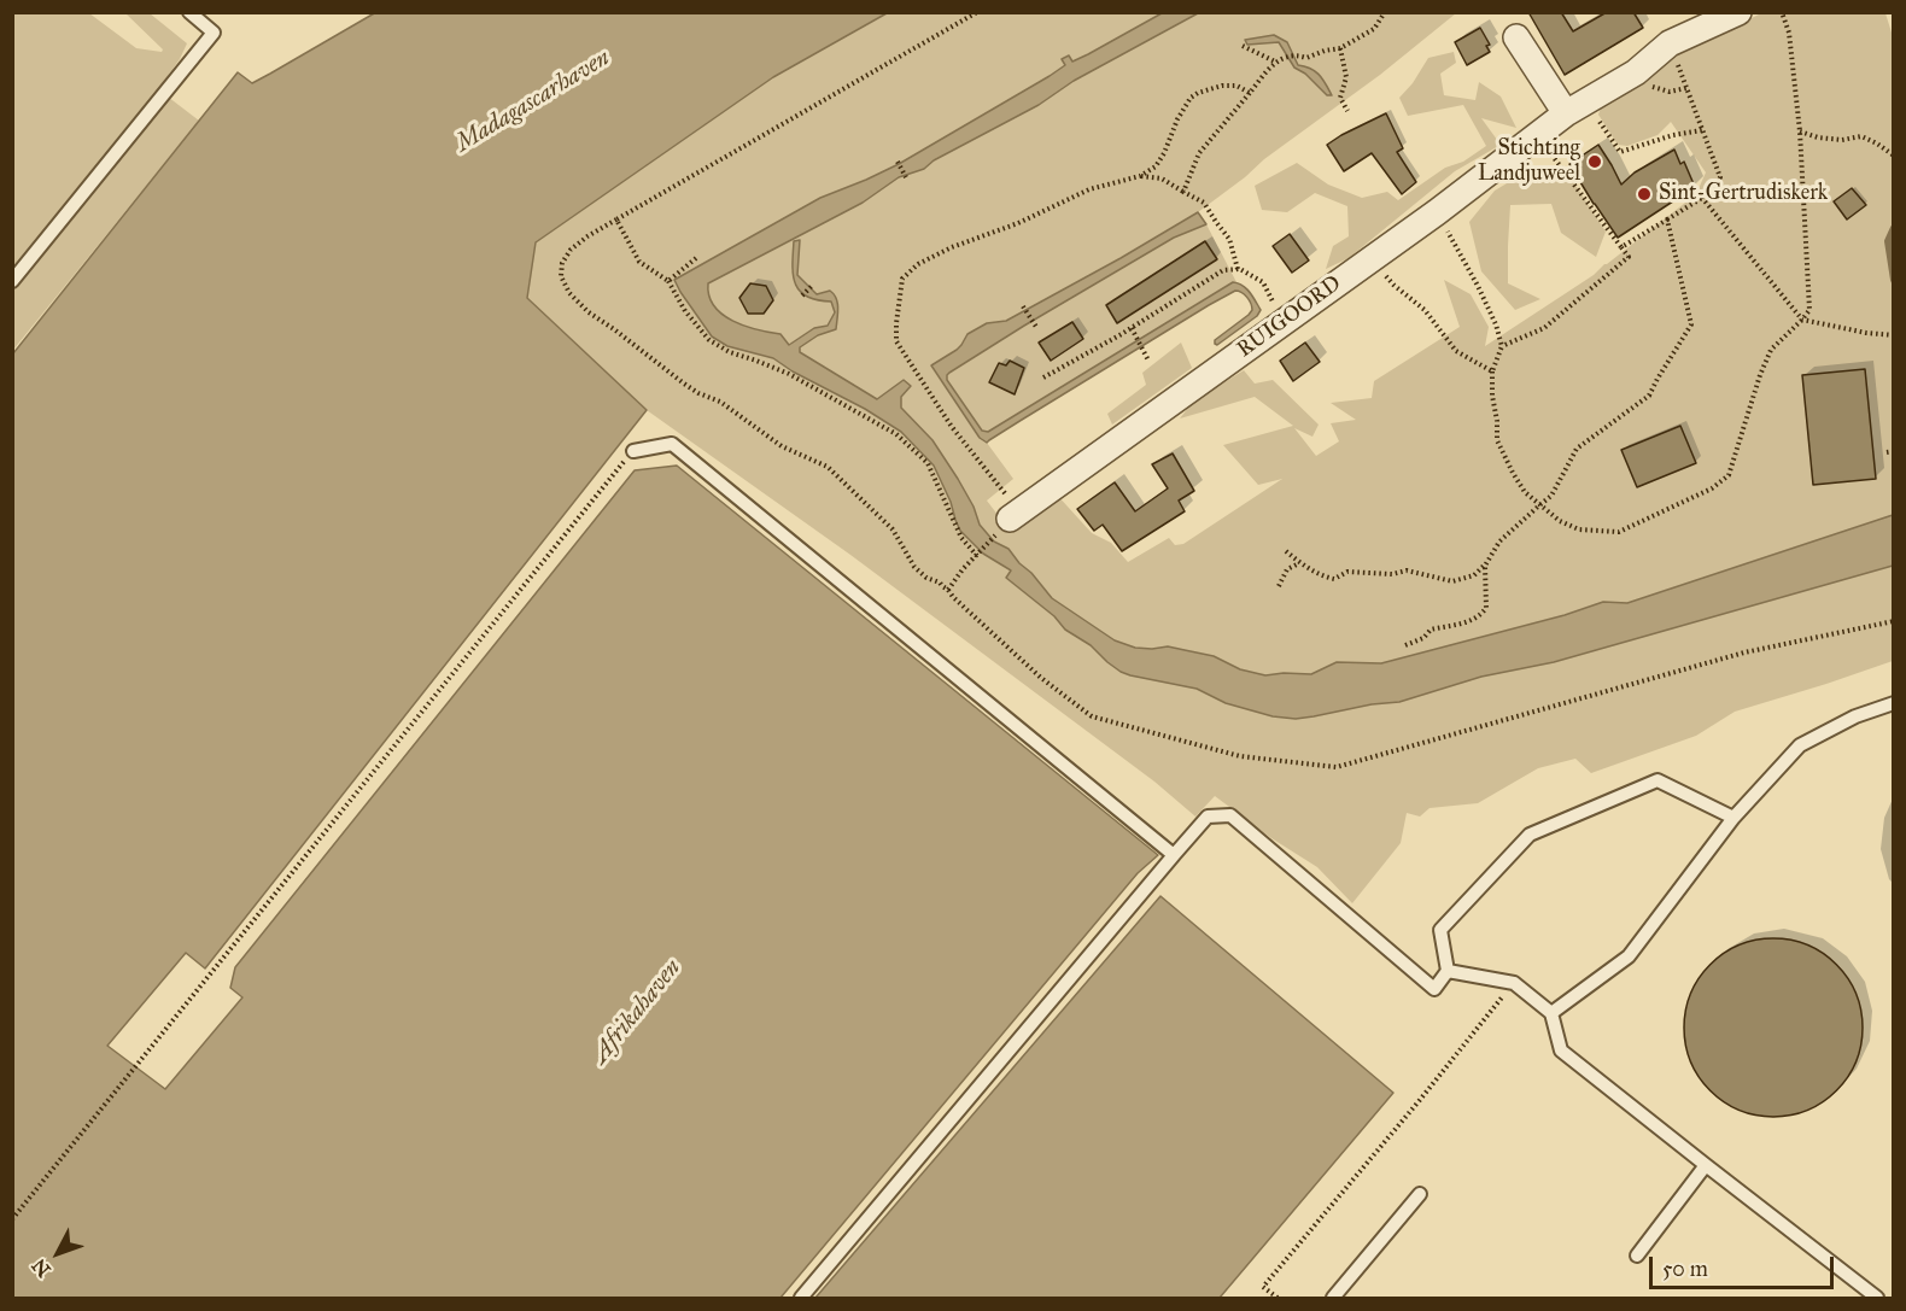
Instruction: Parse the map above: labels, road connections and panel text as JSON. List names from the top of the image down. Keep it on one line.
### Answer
{"streets":{"street":["RUIGOORD"]},"water":["Madagascarhaven","Afrikahaven"],"places":["Stichting Landjuweel","Sint-Gertrudiskerk"],"scale_bar":"50 m","north":"bottom left"}
